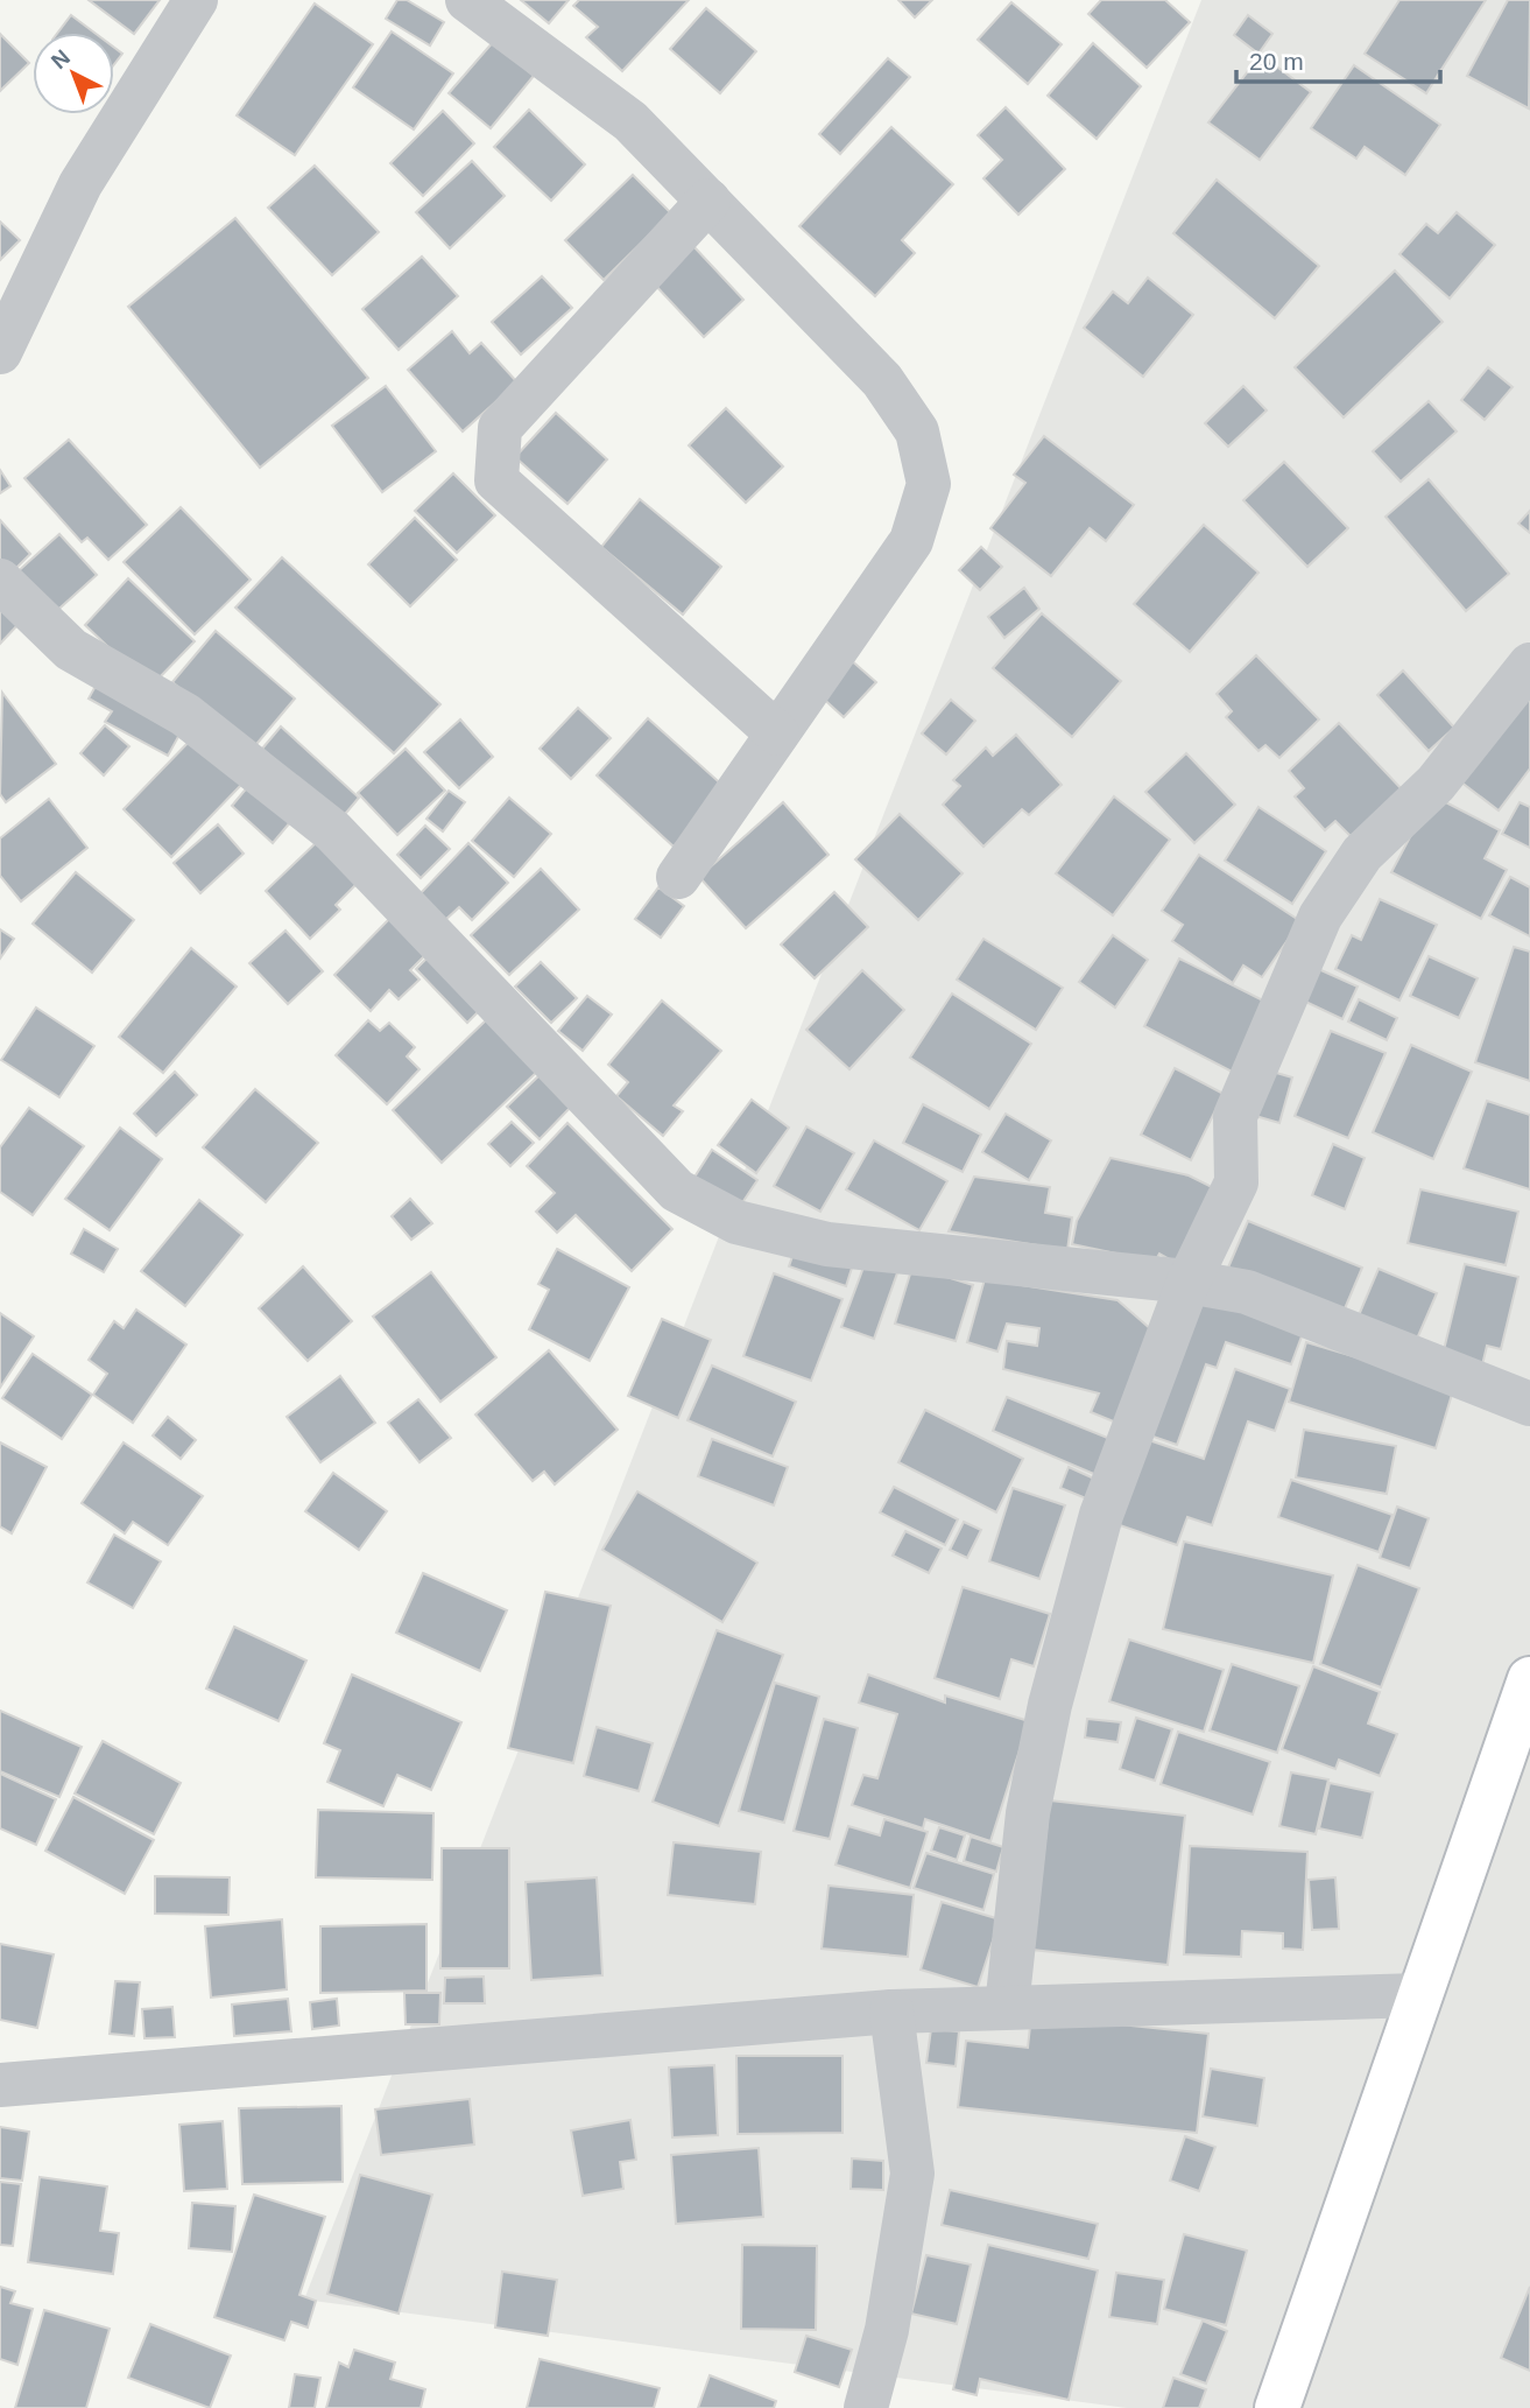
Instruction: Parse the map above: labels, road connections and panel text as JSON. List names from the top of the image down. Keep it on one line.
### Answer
{"scale_bar":"20 m","north":"top left"}
